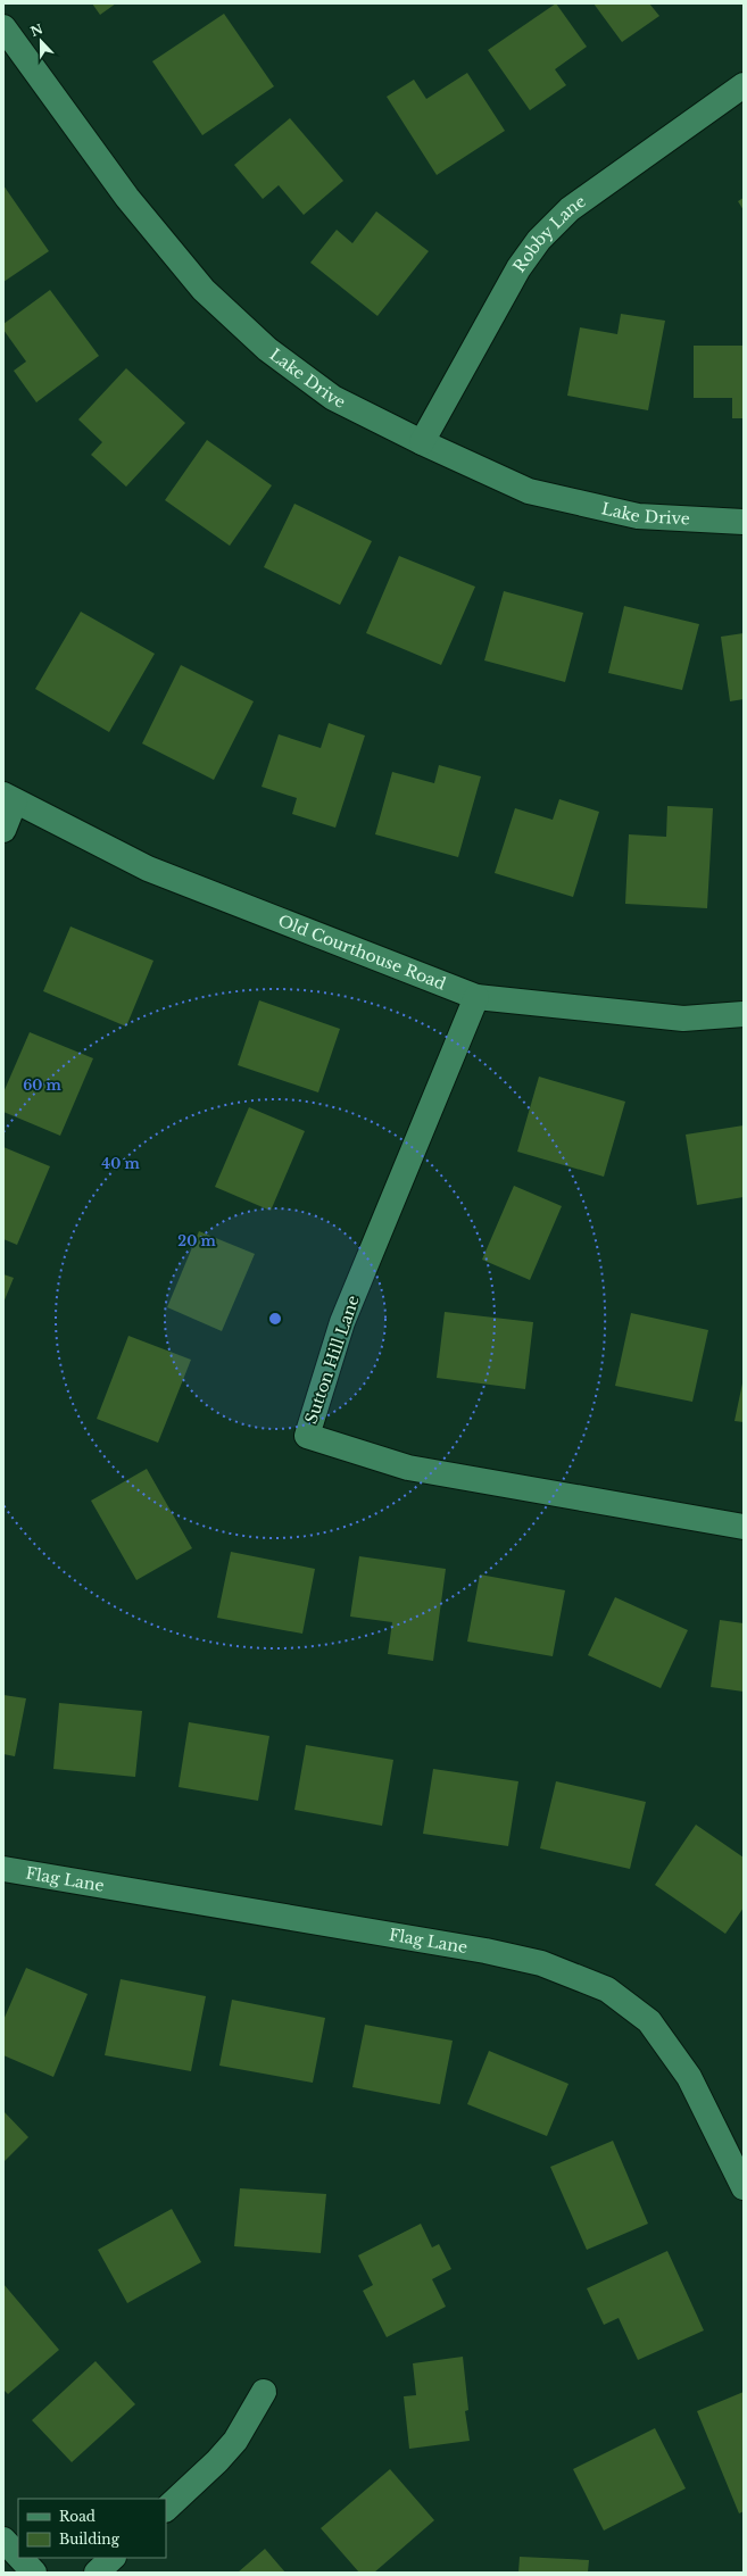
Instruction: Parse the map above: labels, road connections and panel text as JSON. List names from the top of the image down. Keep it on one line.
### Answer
{"streets":{"street":["Robby Lane","Lake Drive","Old Courthouse Road","Sutton Hill Lane","Flag Lane"]},"crossings":[["Robby Lane","Lake Drive"],["Old Courthouse Road","Sutton Hill Lane"]],"legend":["Road","Building"],"north":"top","rings":["60 m","40 m","20 m"]}
